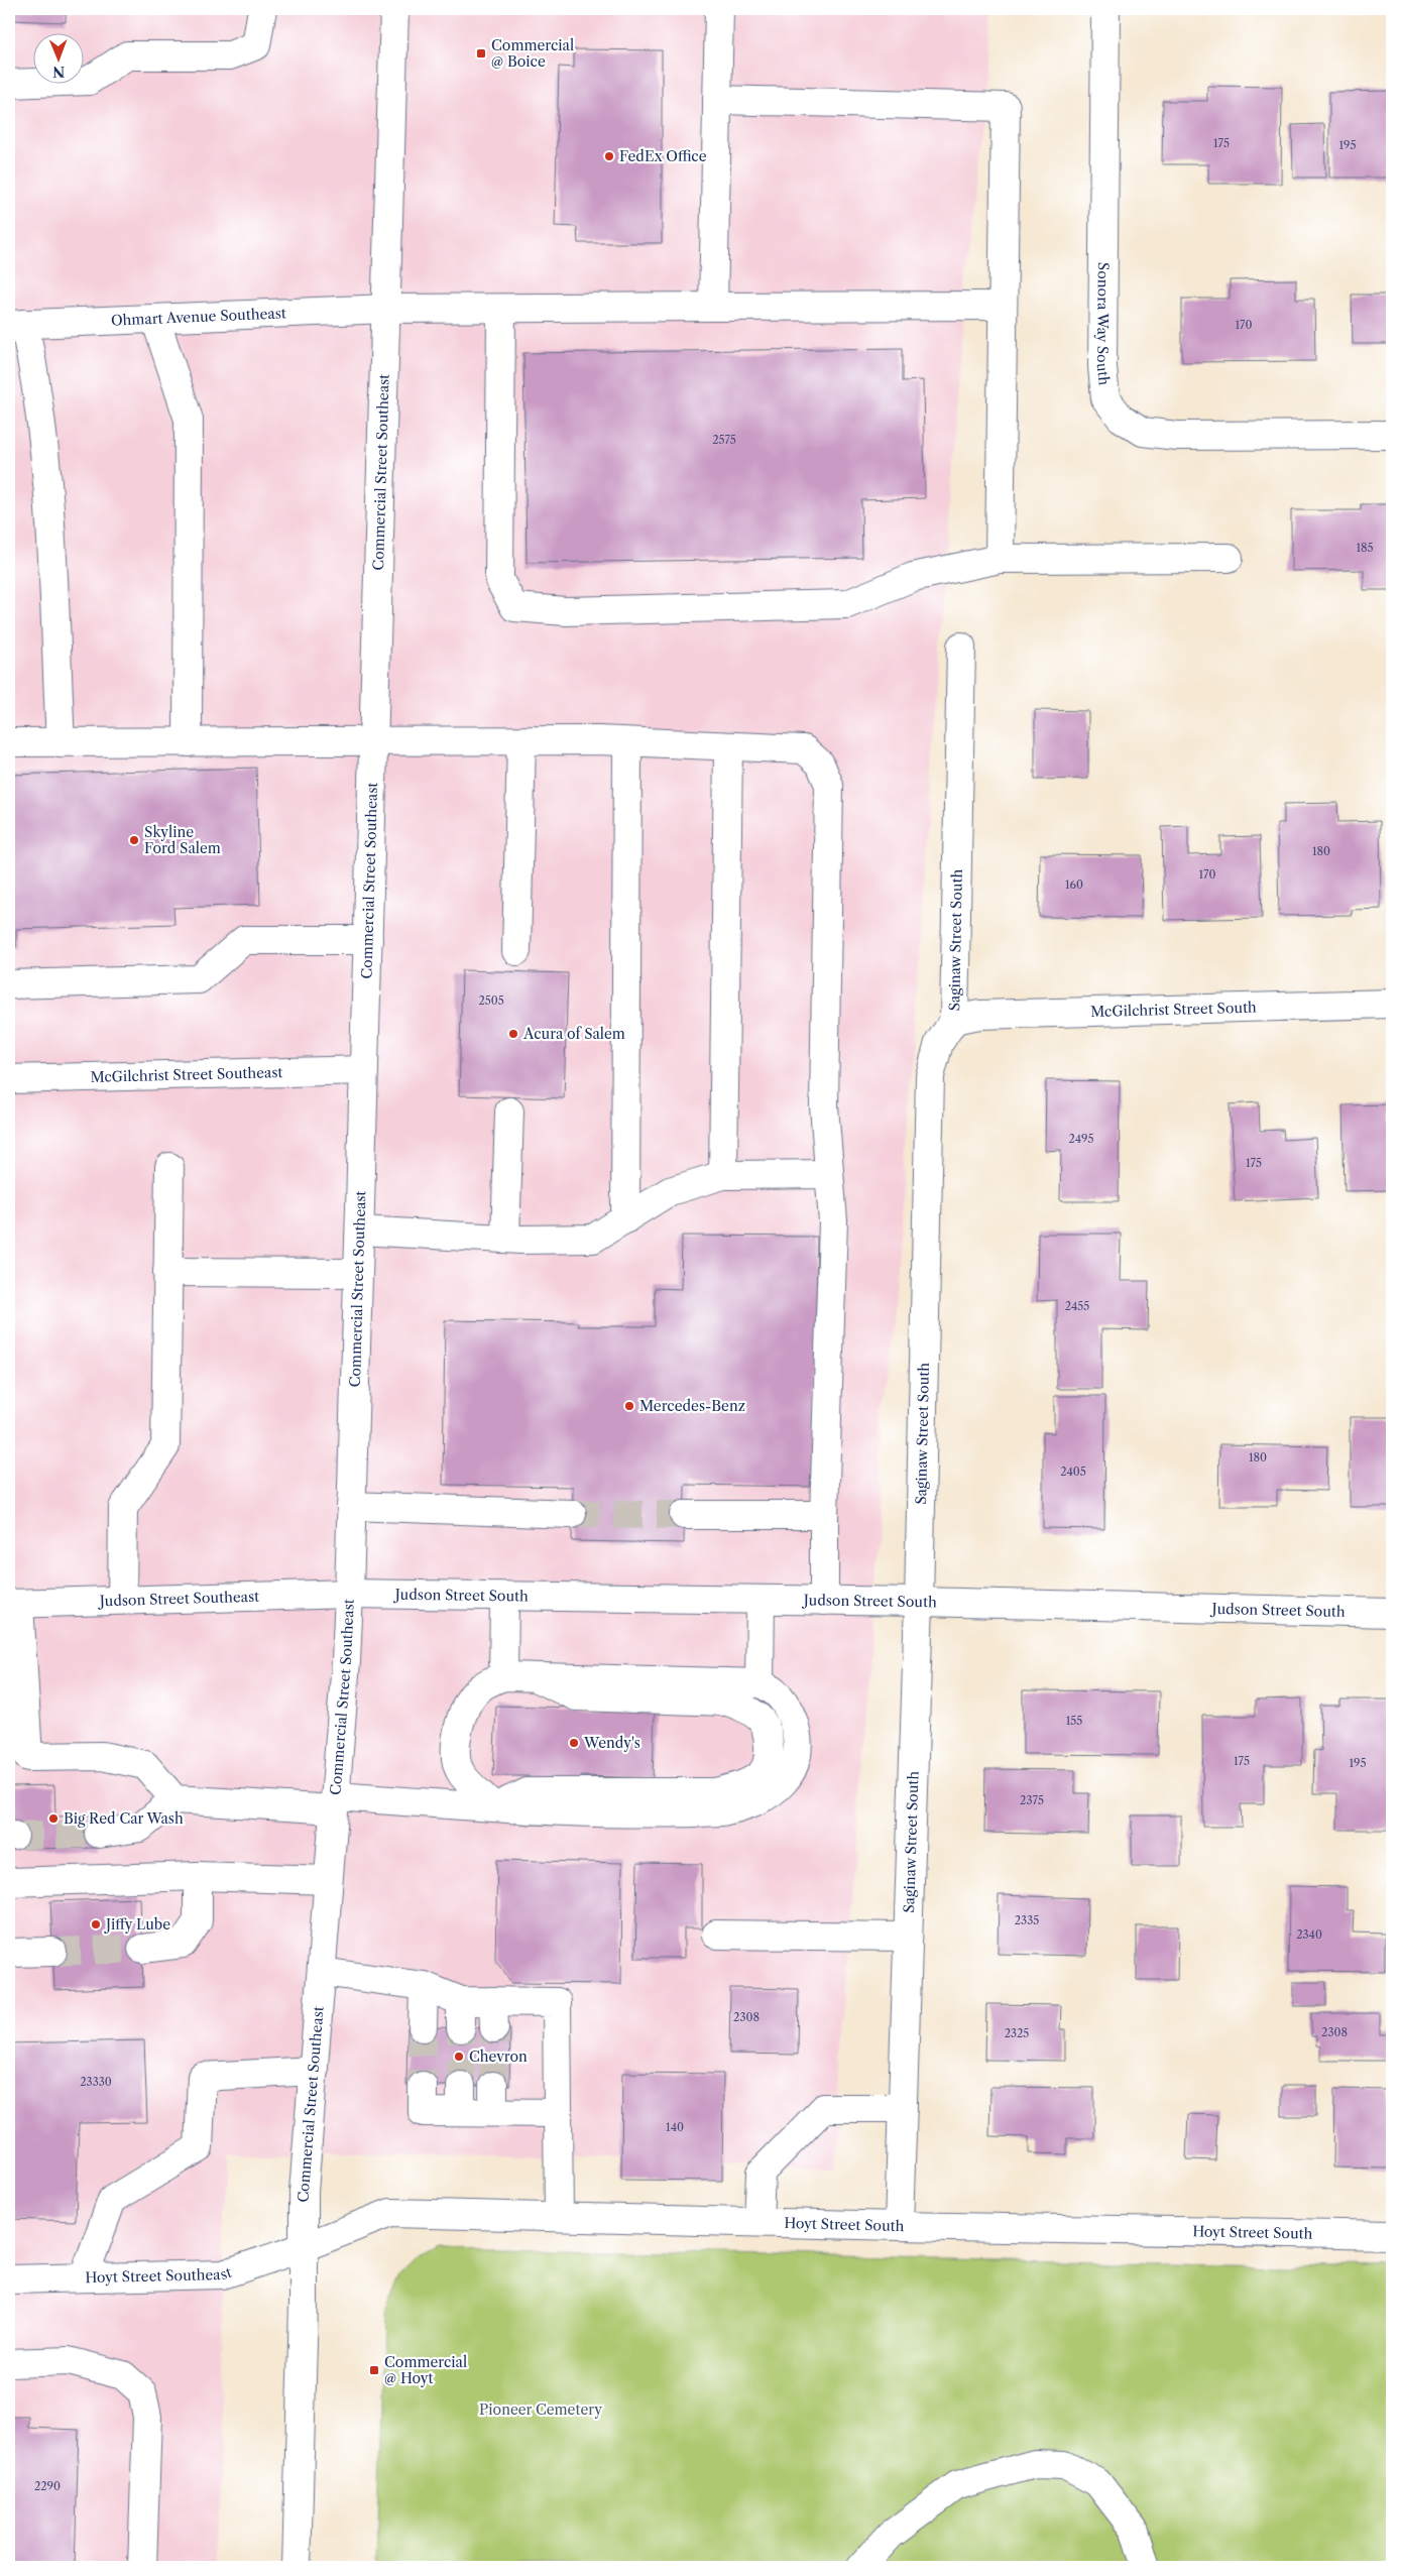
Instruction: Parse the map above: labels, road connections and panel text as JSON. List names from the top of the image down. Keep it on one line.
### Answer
{"streets":{"street":["Ohmart Avenue Southeast","Sonora Way South","Commercial Street Southeast","Saginaw Street South","McGilchrist Street South","McGilchrist Street Southeast","Judson Street South","Judson Street Southeast","Hoyt Street South","Hoyt Street Southeast"]},"crossings":[["Ohmart Avenue Southeast","Commercial Street Southeast"],["Commercial Street Southeast","McGilchrist Street Southeast"],["Commercial Street Southeast","Judson Street South"],["Commercial Street Southeast","Judson Street Southeast"],["Commercial Street Southeast","Hoyt Street South"],["Commercial Street Southeast","Hoyt Street Southeast"],["Saginaw Street South","McGilchrist Street South"],["Saginaw Street South","Judson Street South"],["Saginaw Street South","Hoyt Street South"],["Judson Street South","Judson Street Southeast"],["Hoyt Street South","Hoyt Street Southeast"]],"parks":["Pioneer Cemetery"],"places":{"transit":["Commercial @ Boice","Commercial @ Hoyt"],"other":["FedEx Office","Skyline Ford Salem","Acura of Salem","Mercedes-Benz","Wendy's","Big Red Car Wash","Jiffy Lube","Chevron"]},"house_numbers":["175","195","170","2575","185","180","170","160","2505","2495","175","2455","180","2405","155","175","195","2375","2335","2340","2308","2308","2325","23330","140","2290"],"north":"bottom"}
